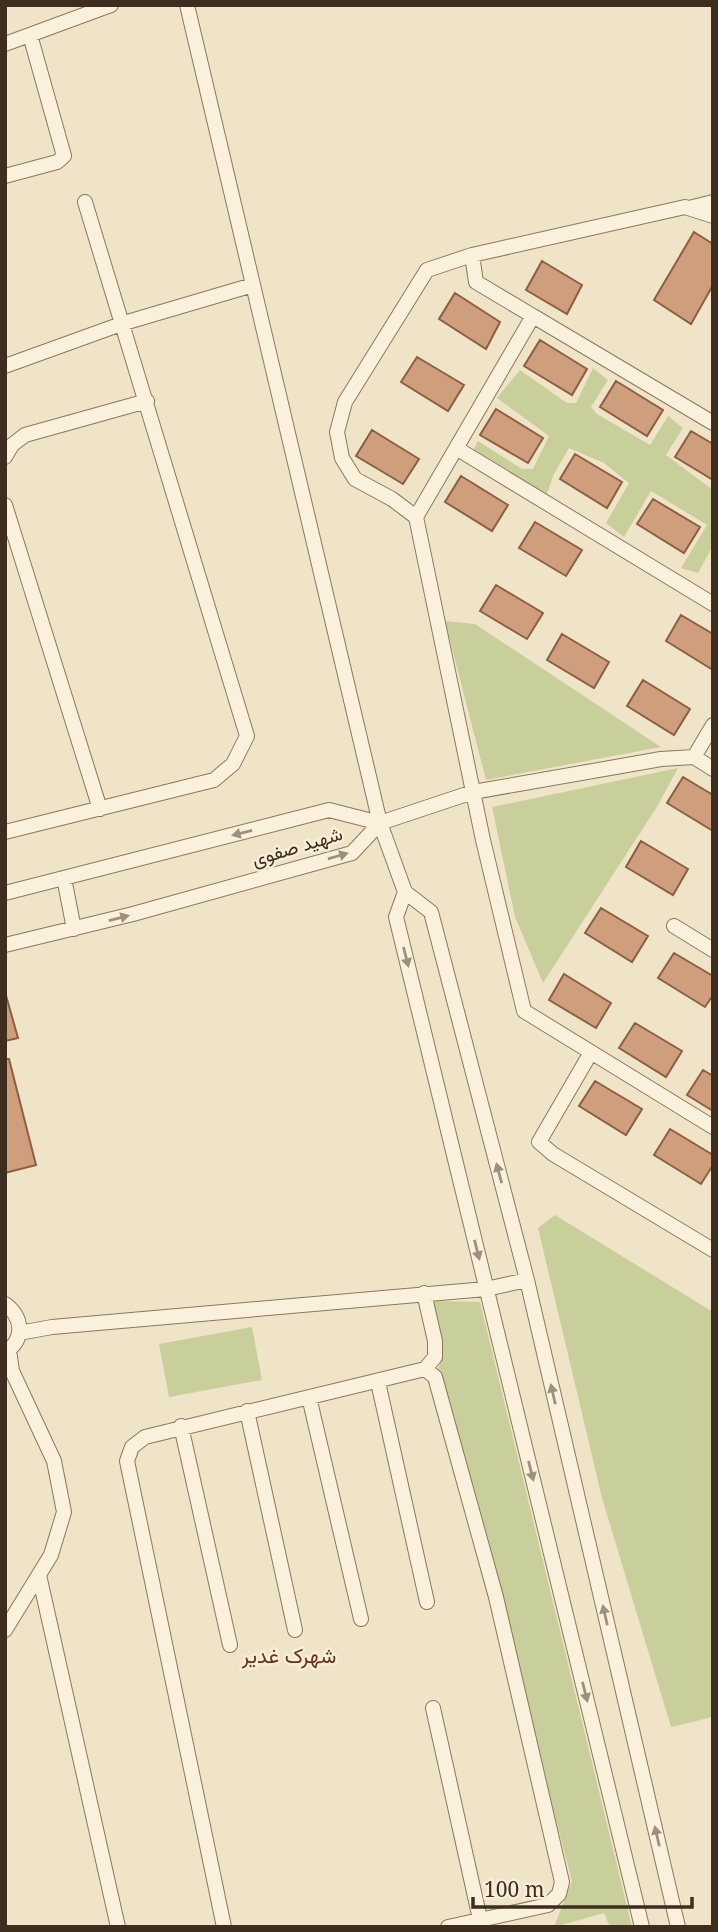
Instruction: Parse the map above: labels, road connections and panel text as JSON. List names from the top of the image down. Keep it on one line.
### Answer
{"streets":{"street":["شهید صفوی"]},"districts":["شهرک غدیر"],"scale_bar":"100 m"}
